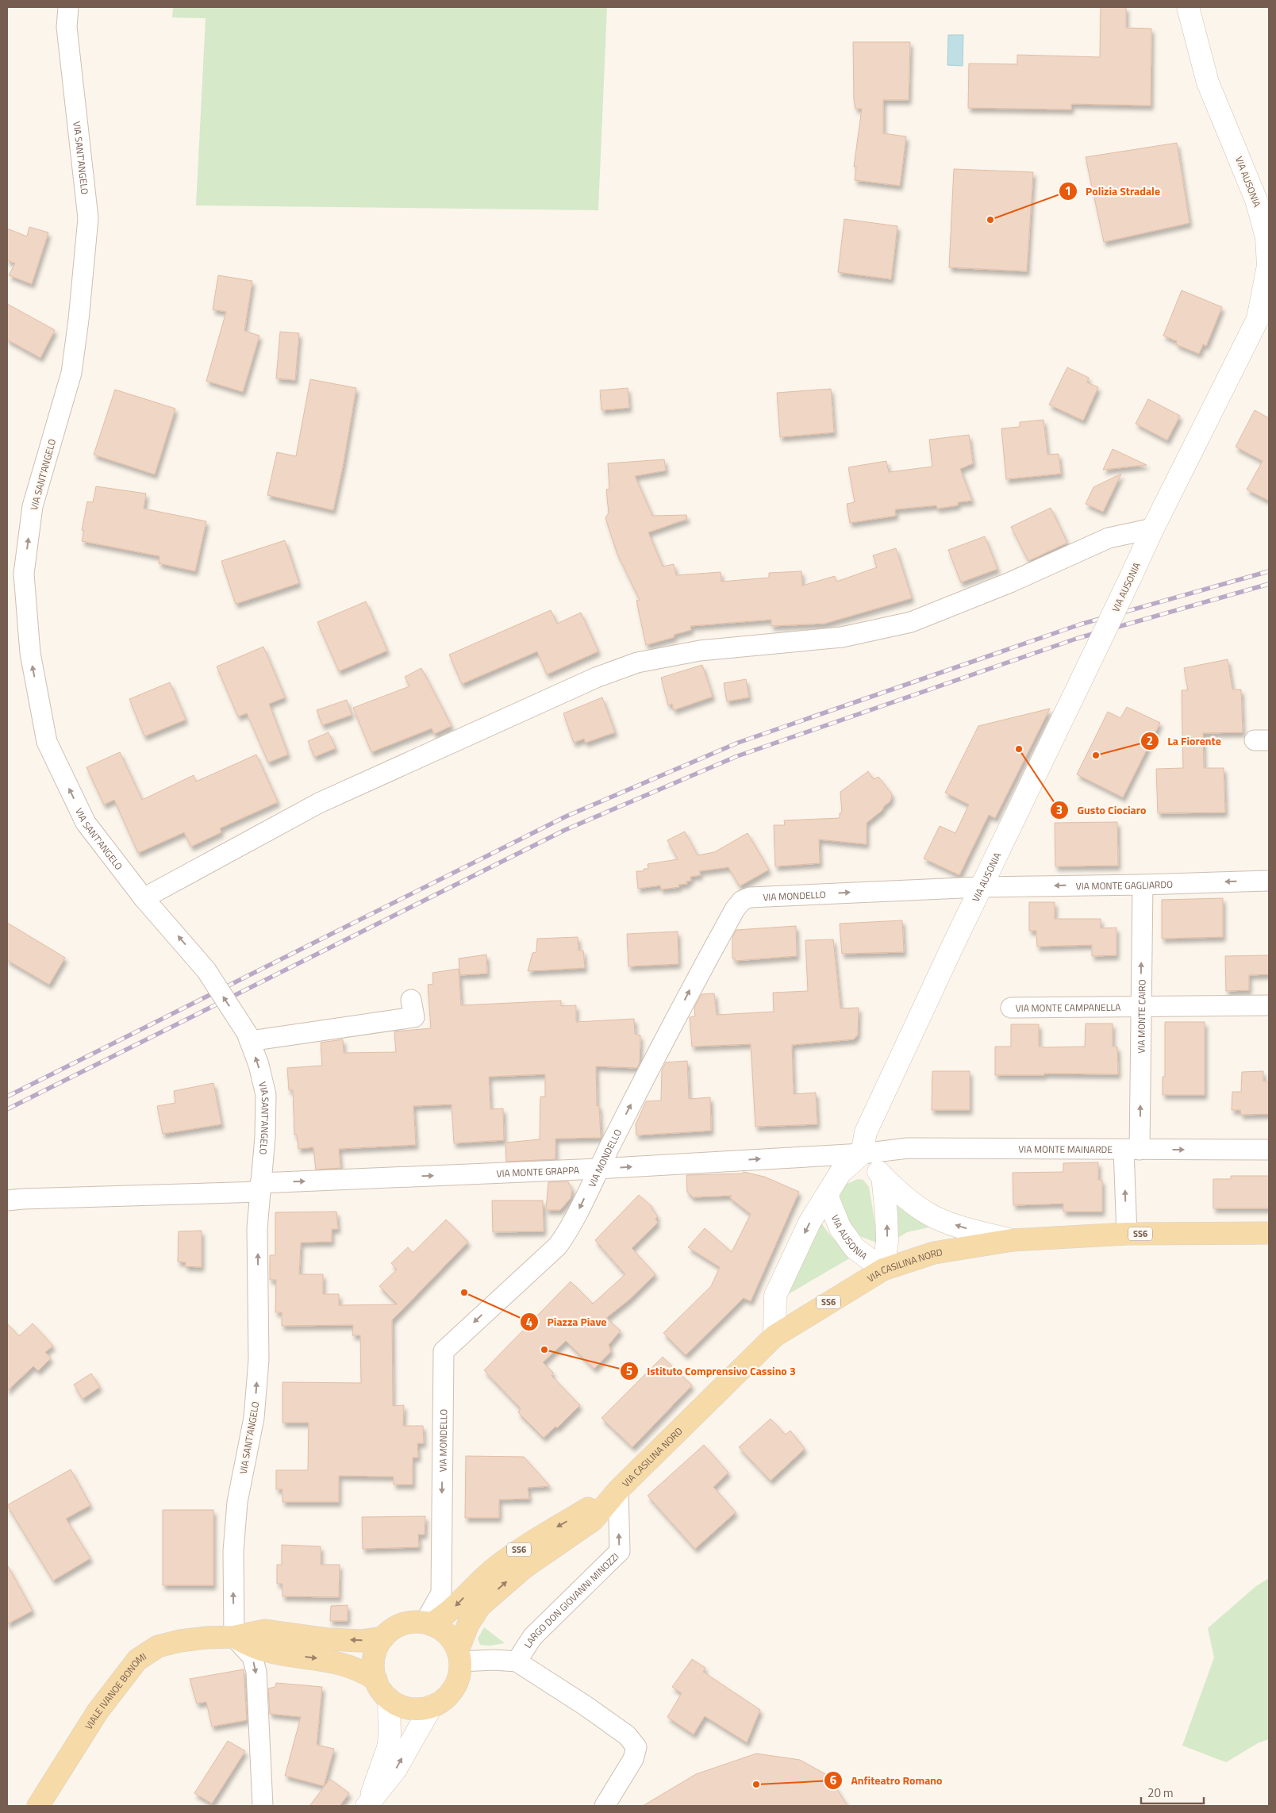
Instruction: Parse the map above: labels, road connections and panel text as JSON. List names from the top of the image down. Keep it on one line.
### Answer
{"streets":{"main road":["SS6","VIA CASILINA NORD","VIALE IVANOE BONOMI"],"street":["VIA SANT'ANGELO","VIA AUSONIA","VIA MONTE GAGLIARDO","VIA MONDELLO","VIA MONTE CAMPANELLA","VIA MONTE CAIRO","VIA MONTE MAINARDE","VIA MONTE GRAPPA","LARGO DON GIOVANNI MINOZZI"]},"crossings":[["VIA SANT'ANGELO","VIA MONTE GRAPPA"],["VIA SANT'ANGELO","VIALE IVANOE BONOMI"],["VIA AUSONIA","VIA MONTE GAGLIARDO"],["VIA AUSONIA","VIA MONDELLO"],["VIA AUSONIA","VIA MONTE MAINARDE"],["VIA AUSONIA","VIA MONTE GRAPPA"],["VIA AUSONIA","VIA CASILINA NORD"],["VIA MONTE GAGLIARDO","VIA MONDELLO"],["VIA MONTE GAGLIARDO","VIA MONTE CAIRO"],["VIA MONDELLO","VIA MONTE GRAPPA"],["VIA MONDELLO","VIA CASILINA NORD"],["VIA MONDELLO","VIALE IVANOE BONOMI"],["VIA MONTE CAMPANELLA","VIA MONTE CAIRO"],["VIA MONTE CAIRO","VIA MONTE MAINARDE"],["VIA MONTE CAIRO","VIA CASILINA NORD"],["VIA MONTE MAINARDE","VIA MONTE GRAPPA"],["VIA CASILINA NORD","LARGO DON GIOVANNI MINOZZI"],["VIA CASILINA NORD","VIALE IVANOE BONOMI"]],"one_way":["VIA SANT'ANGELO","VIA MONTE GAGLIARDO","VIA MONTE CAIRO","VIA MONTE GRAPPA","LARGO DON GIOVANNI MINOZZI"],"places":["Polizia Stradale","Gusto Ciociaro","La Fiorente","Piazza Piave","Istituto Comprensivo Cassino 3","Anfiteatro Romano"],"scale_bar":"20 m"}
